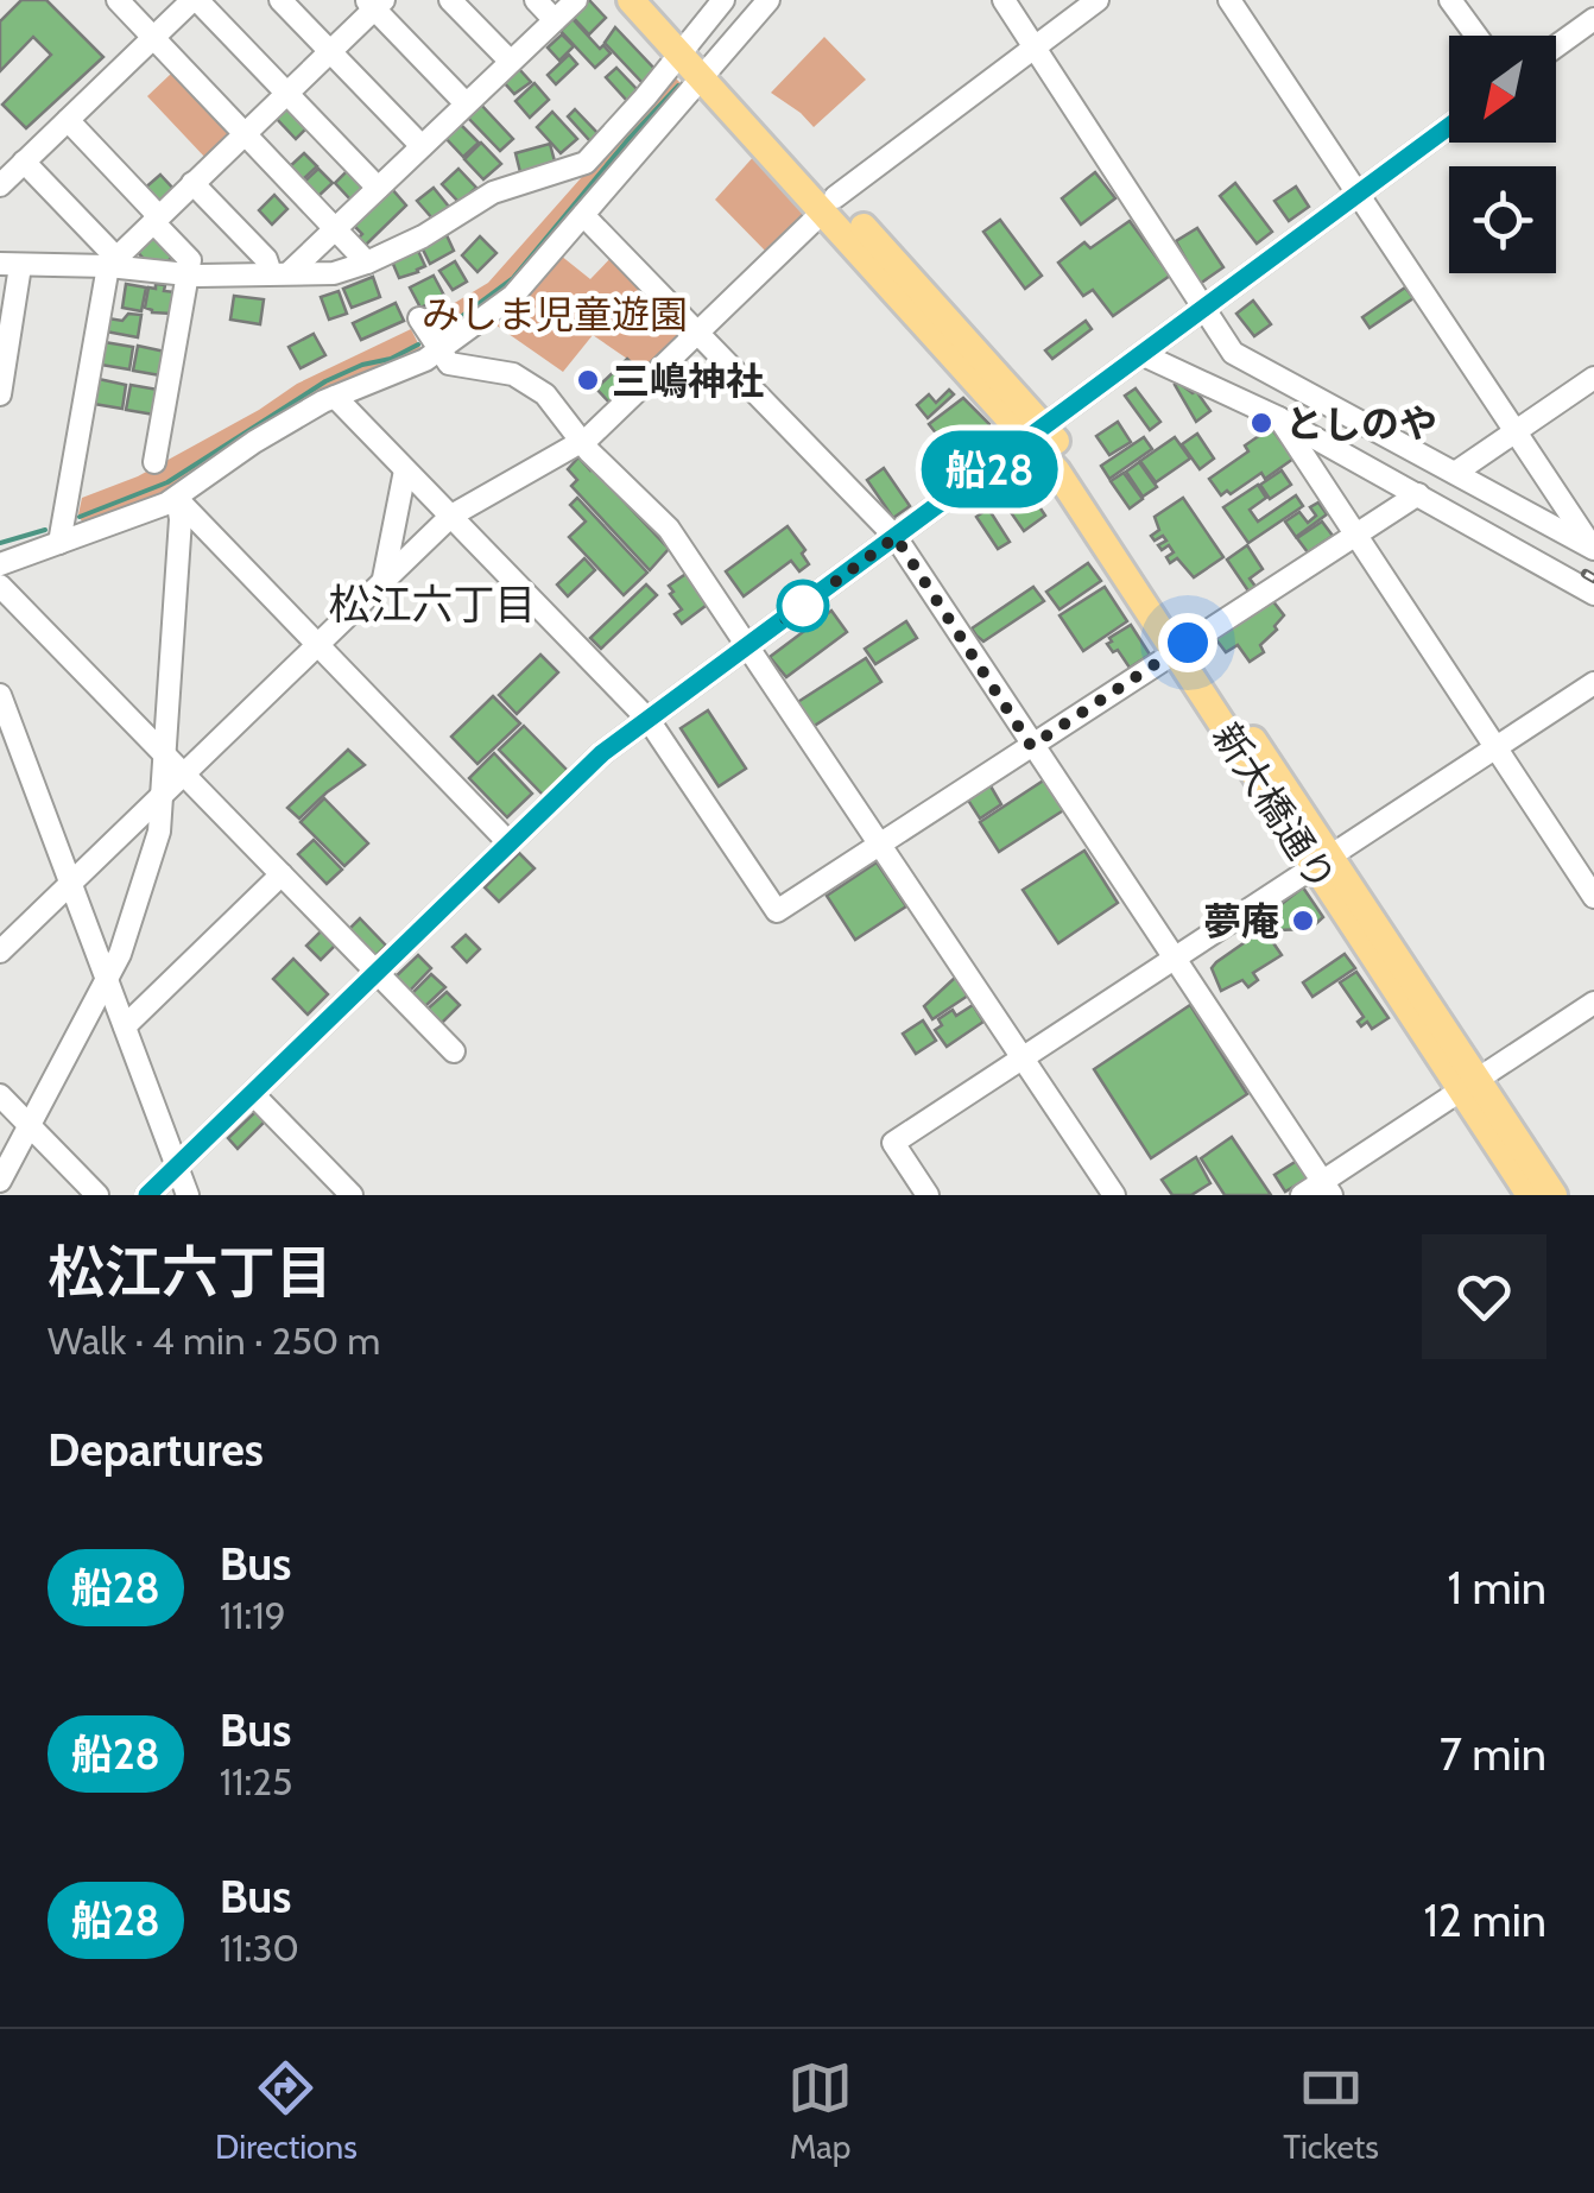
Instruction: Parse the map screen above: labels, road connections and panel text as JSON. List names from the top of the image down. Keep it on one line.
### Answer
{"streets":{"main road":["新大橋通り"]},"districts":["松江六丁目"],"parks":["みしま児童遊園"],"places":["三嶋神社","としのや","夢庵"],"lines":["bus line 船28"],"north":"bottom left","page":{"on_map":"船28","heading":[["松江六丁目","Walk · 4 min · 250 m"],"Departures"],"list":[{"mark":"船28","name":"Bus","note":"11:19","value":"1 min"},{"mark":"船28","name":"Bus","note":"11:25","value":"7 min"},{"mark":"船28","name":"Bus","note":"11:30","value":"12 min"}],"tabs":["Directions","Map","Tickets"]}}
